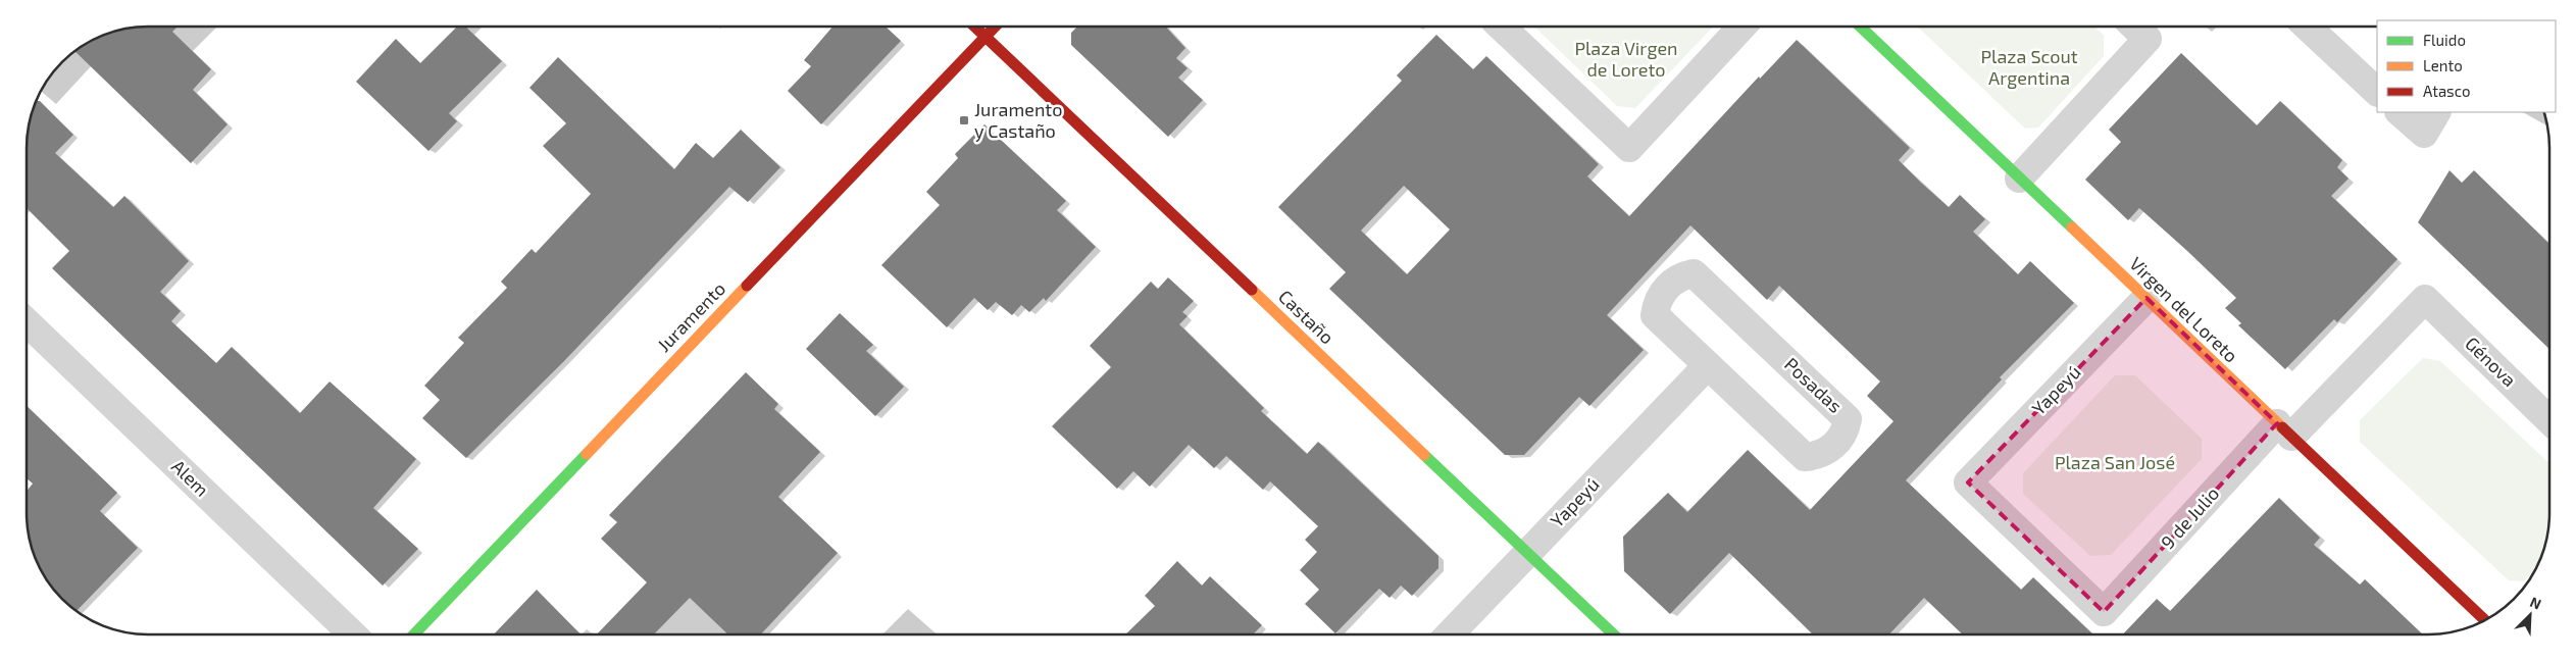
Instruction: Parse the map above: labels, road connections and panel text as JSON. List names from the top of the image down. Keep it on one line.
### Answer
{"streets":{"street":["Virgen del Loreto","Juramento","Castaño","Génova","Posadas","Yapeyú","Alem","9 de Julio"]},"crossings":[["Virgen del Loreto","Yapeyú"],["Virgen del Loreto","9 de Julio"],["Juramento","Castaño"],["Castaño","Yapeyú"],["Génova","9 de Julio"],["Posadas","Yapeyú"],["Yapeyú","9 de Julio"]],"parks":["Plaza Virgen de Loreto","Plaza Scout Argentina","Plaza San José"],"places":{"transit":["Juramento y Castaño"]},"legend":["Fluido","Lento","Atasco"],"north":"top right"}
